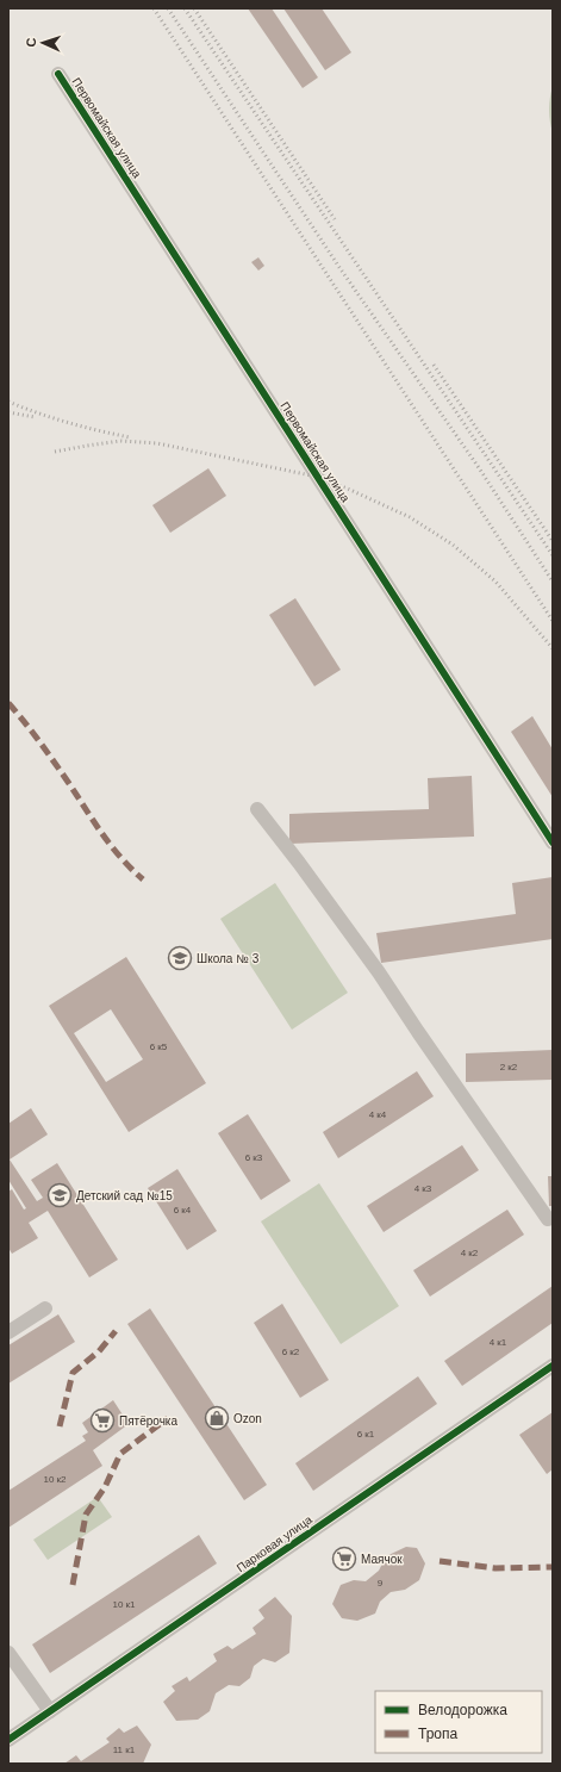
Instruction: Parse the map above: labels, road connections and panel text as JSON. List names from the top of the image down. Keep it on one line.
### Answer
{"streets":{"street":["Первомайская улица","Парковая улица"]},"places":{"school or university":["Школа № 3","Детский сад №15"],"shop":["Ozon"],"supermarket":["Пятёрочка","Маячок"]},"house_numbers":["6 к5","2 к2","4 к4","6 к3","4 к3","6 к4","4 к2","4 к1","6 к2","6 к1","10 к2","9","10 к1","11 к1"],"legend":["Велодорожка","Тропа"],"north":"left"}
